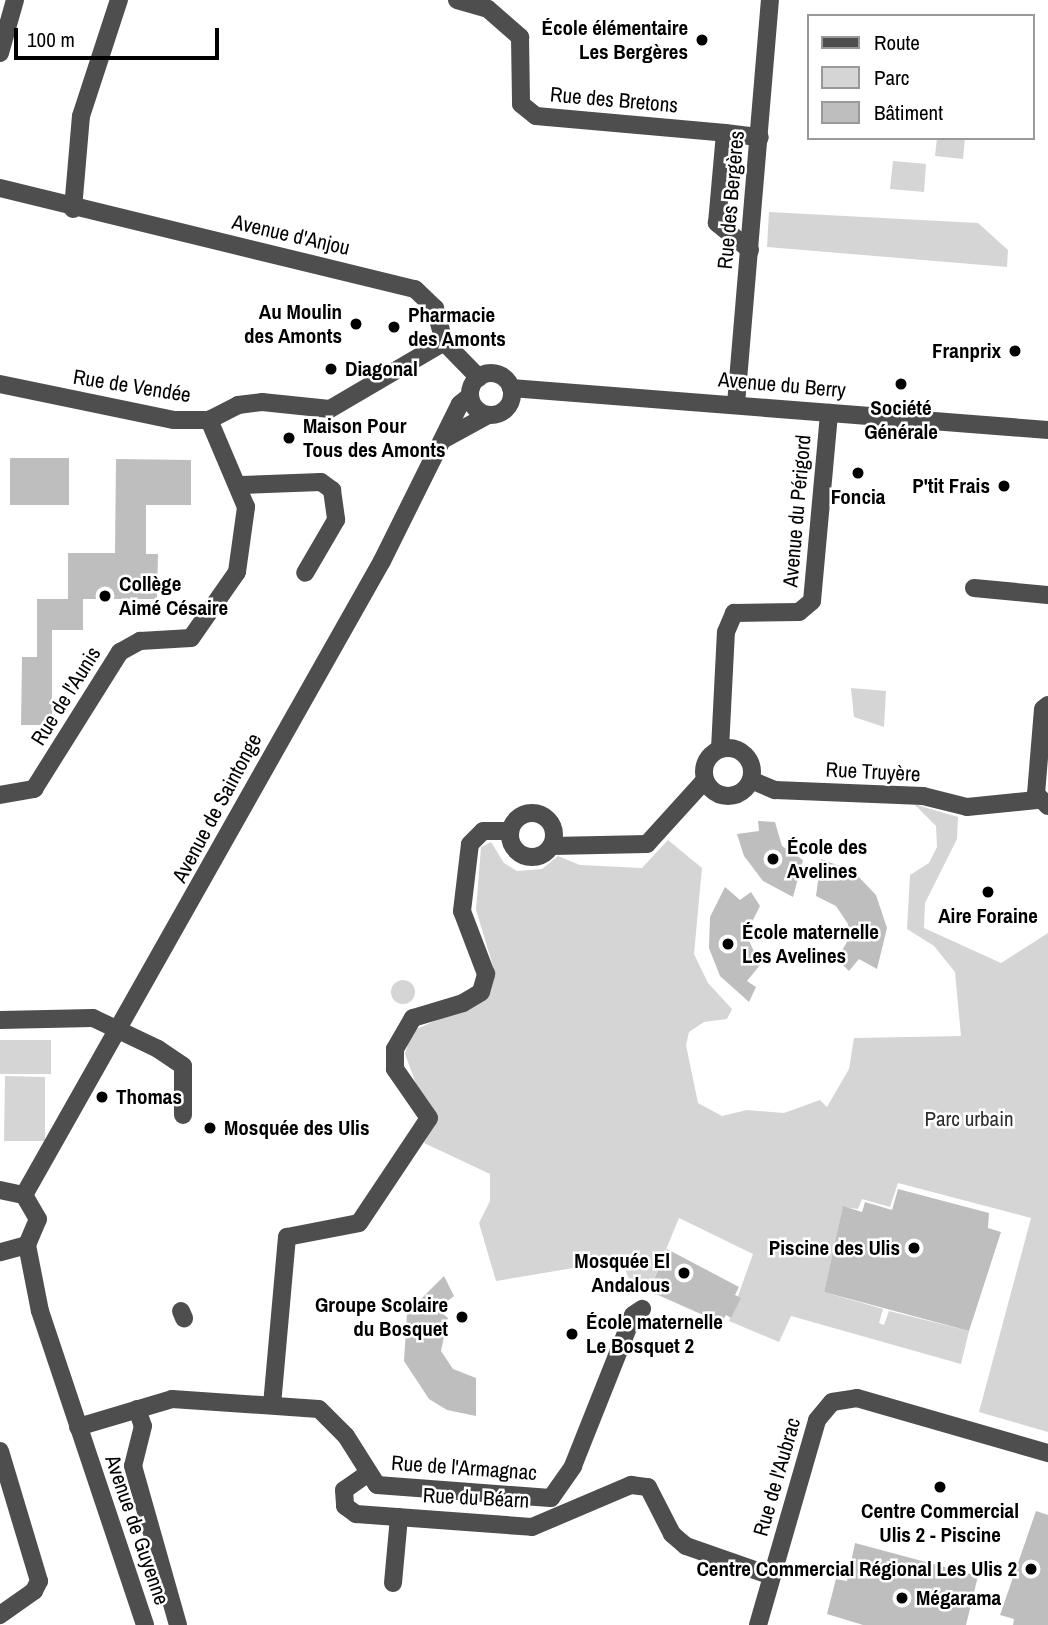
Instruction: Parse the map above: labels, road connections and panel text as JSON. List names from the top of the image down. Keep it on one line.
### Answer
{"streets":{"street":["Rue des Bretons","Rue des Bergères","Avenue d'Anjou","Avenue du Berry","Rue de Vendée","Avenue du Périgord","Rue de l'Aunis","Rue Truyère","Avenue de Saintonge","Rue de l'Armagnac","Rue de l'Aubrac","Rue du Béarn","Avenue de Guyenne"]},"crossings":[["Rue des Bergères","Avenue du Berry"],["Avenue d'Anjou","Rue de Vendée"],["Avenue du Berry","Avenue du Périgord"],["Avenue du Berry","Avenue de Saintonge"],["Rue de Vendée","Rue de l'Aunis"],["Avenue du Périgord","Rue Truyère"],["Rue de l'Armagnac","Rue du Béarn"],["Rue de l'Armagnac","Avenue de Guyenne"],["Rue de l'Aubrac","Rue du Béarn"]],"parks":["Parc urbain"],"places":["École élémentaire Les Bergères","Au Moulin des Amonts","Pharmacie des Amonts","Franprix","Diagonal","Société Générale","Maison Pour Tous des Amonts","Foncia","P'tit Frais","Collège Aimé Césaire","École des Avelines","Aire Foraine","École maternelle Les Avelines","Thomas","Mosquée des Ulis","Piscine des Ulis","Mosquée El Andalous","Groupe Scolaire du Bosquet","École maternelle Le Bosquet 2","Centre Commercial Ulis 2 - Piscine","Centre Commercial Régional Les Ulis 2","Mégarama"],"legend":["Route","Parc","Bâtiment"],"scale_bar":"100 m"}
